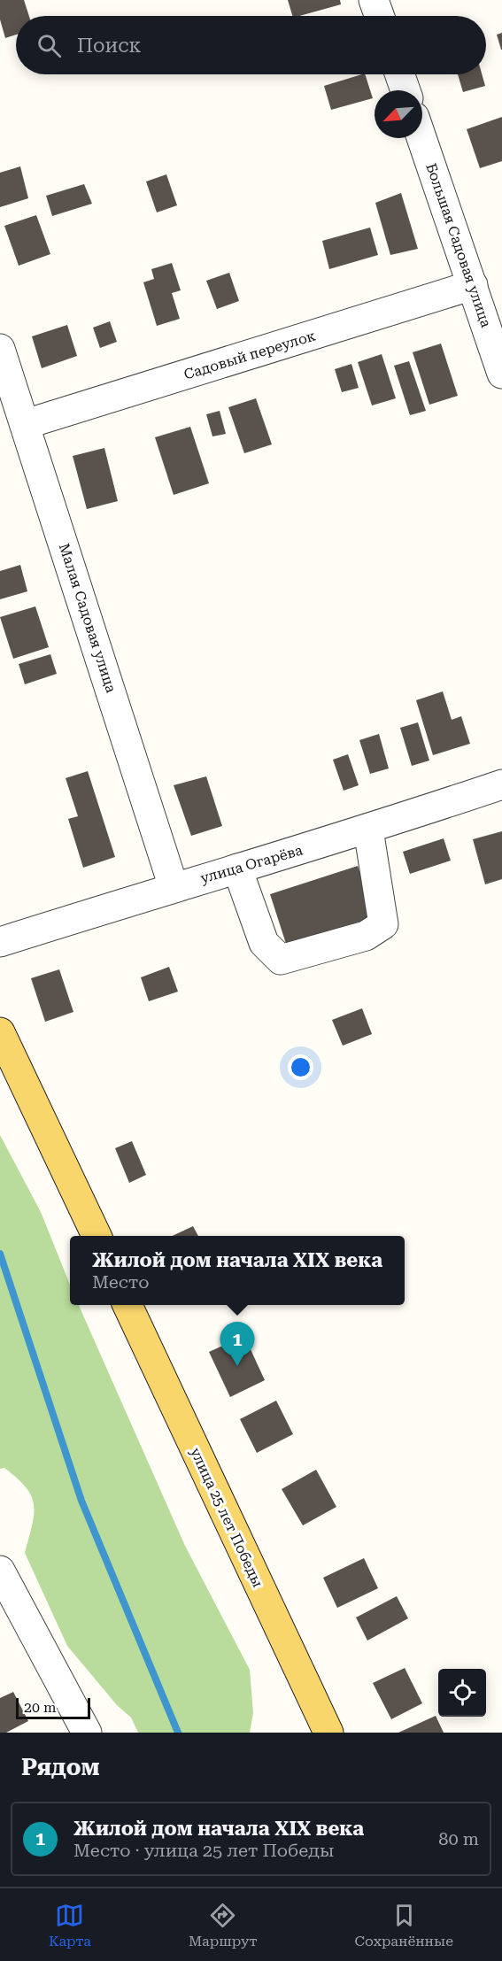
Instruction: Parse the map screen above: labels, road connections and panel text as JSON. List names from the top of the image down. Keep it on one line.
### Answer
{"streets":{"main road":["улица 25 лет Победы"],"street":["Большая Садовая улица","Садовый переулок","Малая Садовая улица","улица Огарёва"]},"crossings":[["Большая Садовая улица","Садовый переулок"],["Садовый переулок","Малая Садовая улица"],["Малая Садовая улица","улица Огарёва"]],"scale_bar":"20 m","north":"bottom left","page":{"search":"Поиск","popup":["Жилой дом начала XIX века","Место"],"pins":"1","scale":"20 m","heading":"Рядом","list":[{"mark":"1","name":"Жилой дом начала XIX века","note":"Место · улица 25 лет Победы","value":"80 m"}],"nav":["Карта","Маршрут","Сохранённые"]}}
